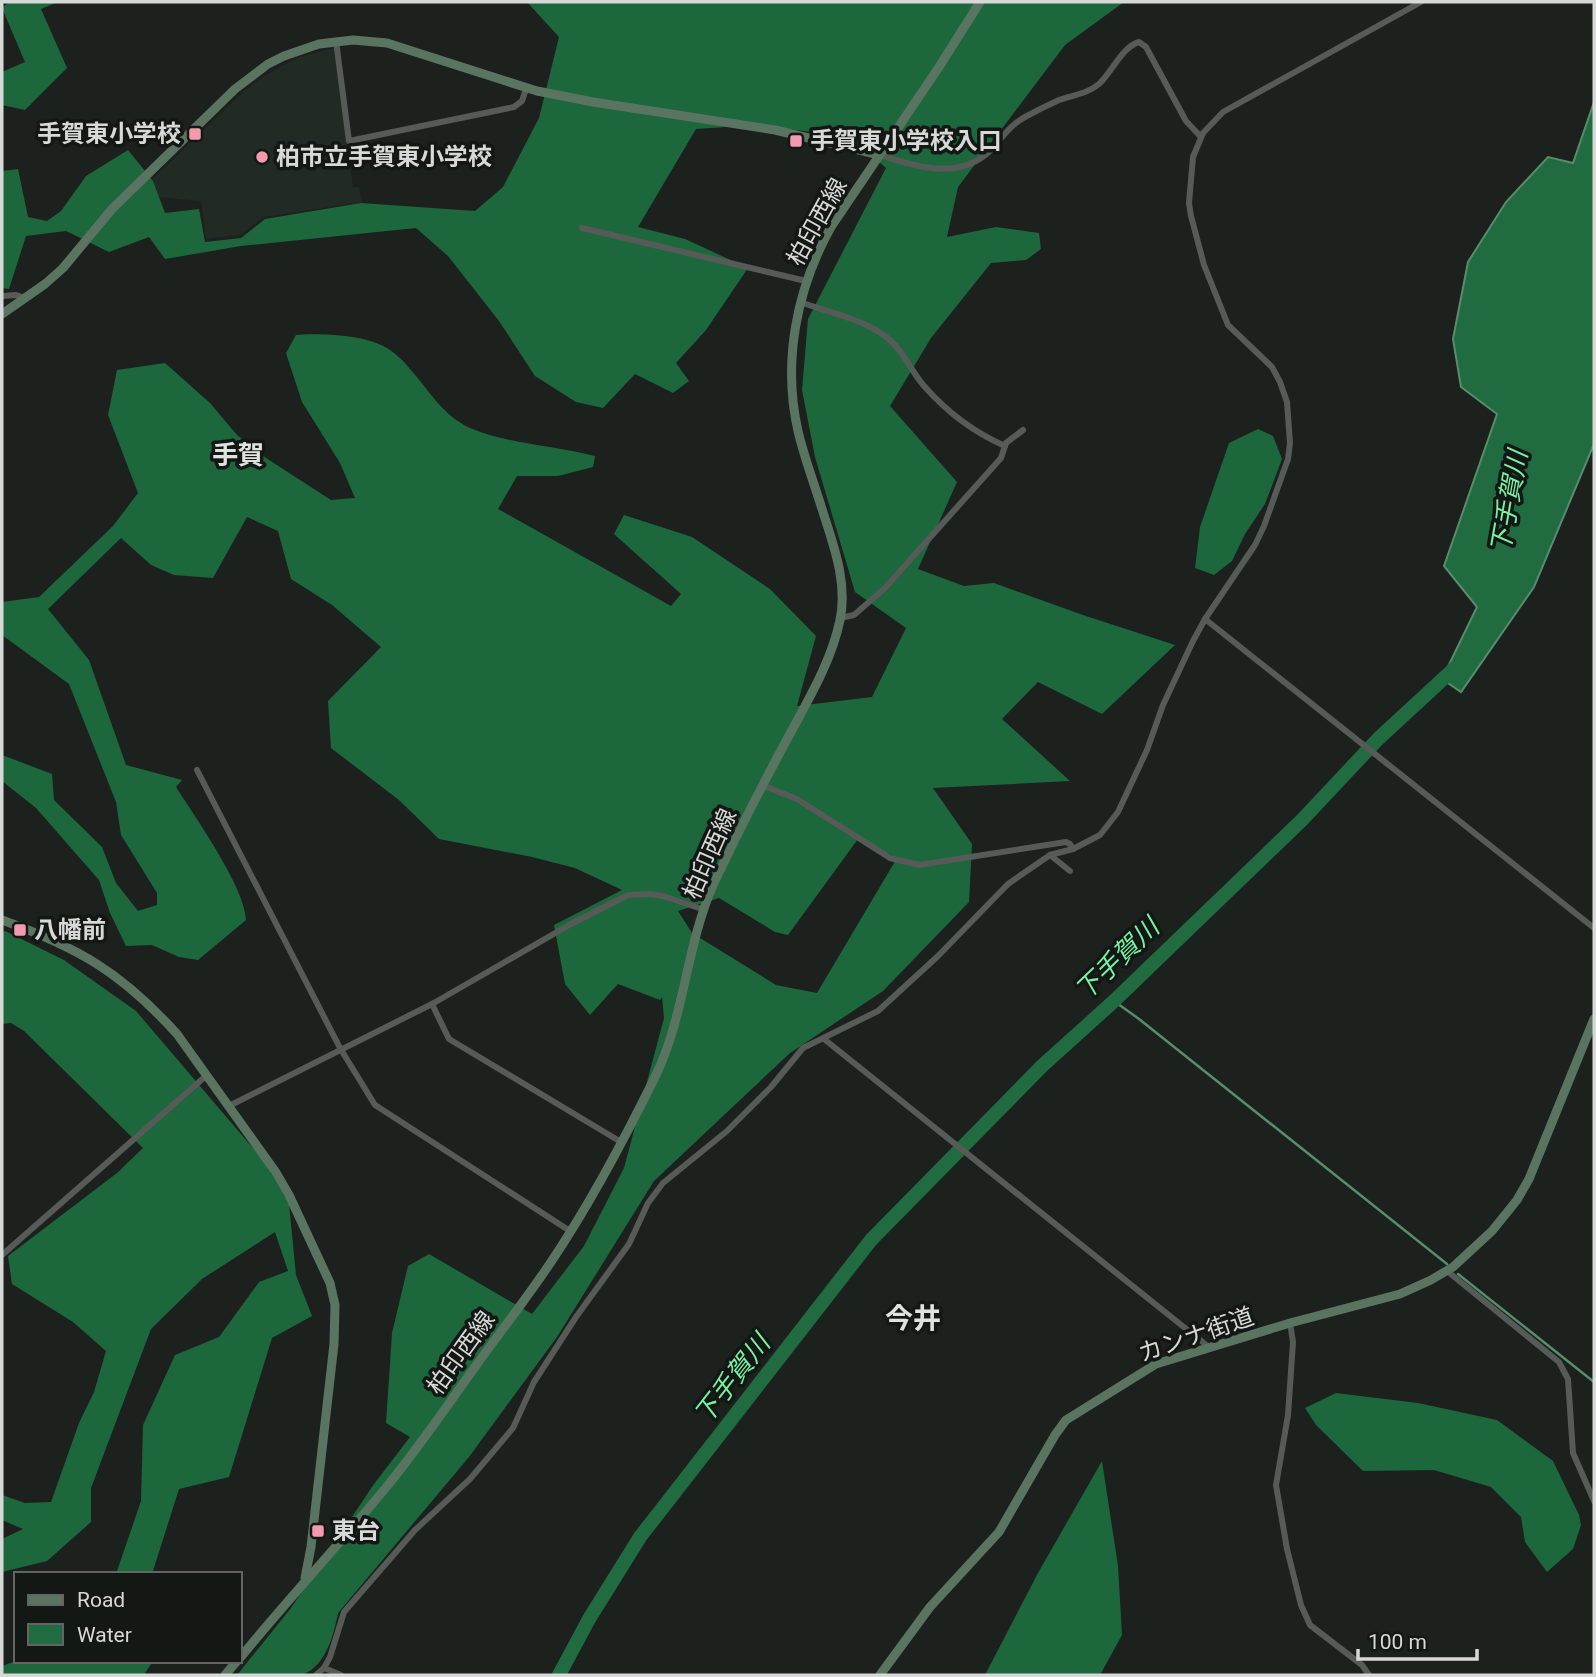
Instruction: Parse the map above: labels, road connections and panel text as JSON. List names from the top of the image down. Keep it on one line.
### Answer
{"streets":{"street":["柏印西線","カンナ街道"]},"districts":["手賀","今井"],"water":["下手賀川"],"places":{"transit":["手賀東小学校","手賀東小学校入口","八幡前","東台"],"other":["柏市立手賀東小学校"]},"legend":["Road","Water"],"scale_bar":"100 m"}
